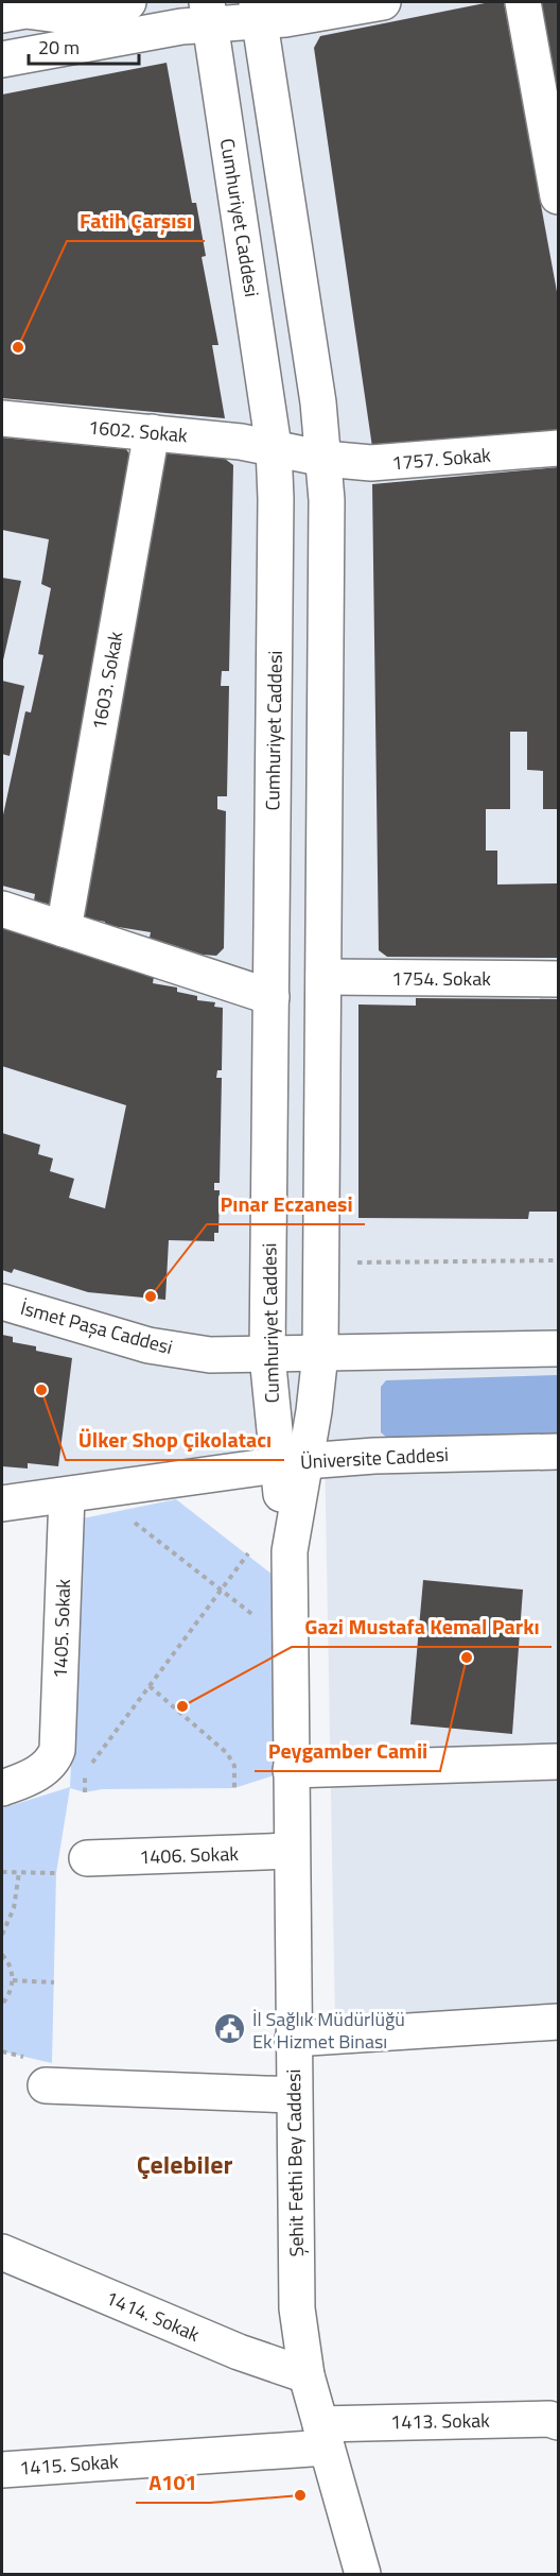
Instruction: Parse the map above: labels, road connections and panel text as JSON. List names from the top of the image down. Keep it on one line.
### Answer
{"streets":{"street":["Cumhuriyet Caddesi","1602. Sokak","1757. Sokak","1603. Sokak","1754. Sokak","İsmet Paşa Caddesi","Üniversite Caddesi","1405. Sokak","1406. Sokak","Şehit Fethi Bey Caddesi","1414. Sokak","1413. Sokak","1415. Sokak"]},"crossings":[["Cumhuriyet Caddesi","1602. Sokak"],["Cumhuriyet Caddesi","İsmet Paşa Caddesi"],["Cumhuriyet Caddesi","Üniversite Caddesi"],["Cumhuriyet Caddesi","Şehit Fethi Bey Caddesi"],["1602. Sokak","1757. Sokak"],["1602. Sokak","1603. Sokak"],["Üniversite Caddesi","1405. Sokak"],["Üniversite Caddesi","Şehit Fethi Bey Caddesi"],["1406. Sokak","Şehit Fethi Bey Caddesi"],["Şehit Fethi Bey Caddesi","1414. Sokak"],["Şehit Fethi Bey Caddesi","1413. Sokak"],["Şehit Fethi Bey Caddesi","1415. Sokak"],["1413. Sokak","1415. Sokak"]],"districts":["Çelebiler"],"places":{"other":["Fatih Çarşısı","Pınar Eczanesi","Ülker Shop Çikolatacı","Peygamber Camii","Gazi Mustafa Kemal Parkı","A101"],"public building":["İl Sağlık Müdürlüğü Ek Hizmet Binası"]},"scale_bar":"20 m"}
